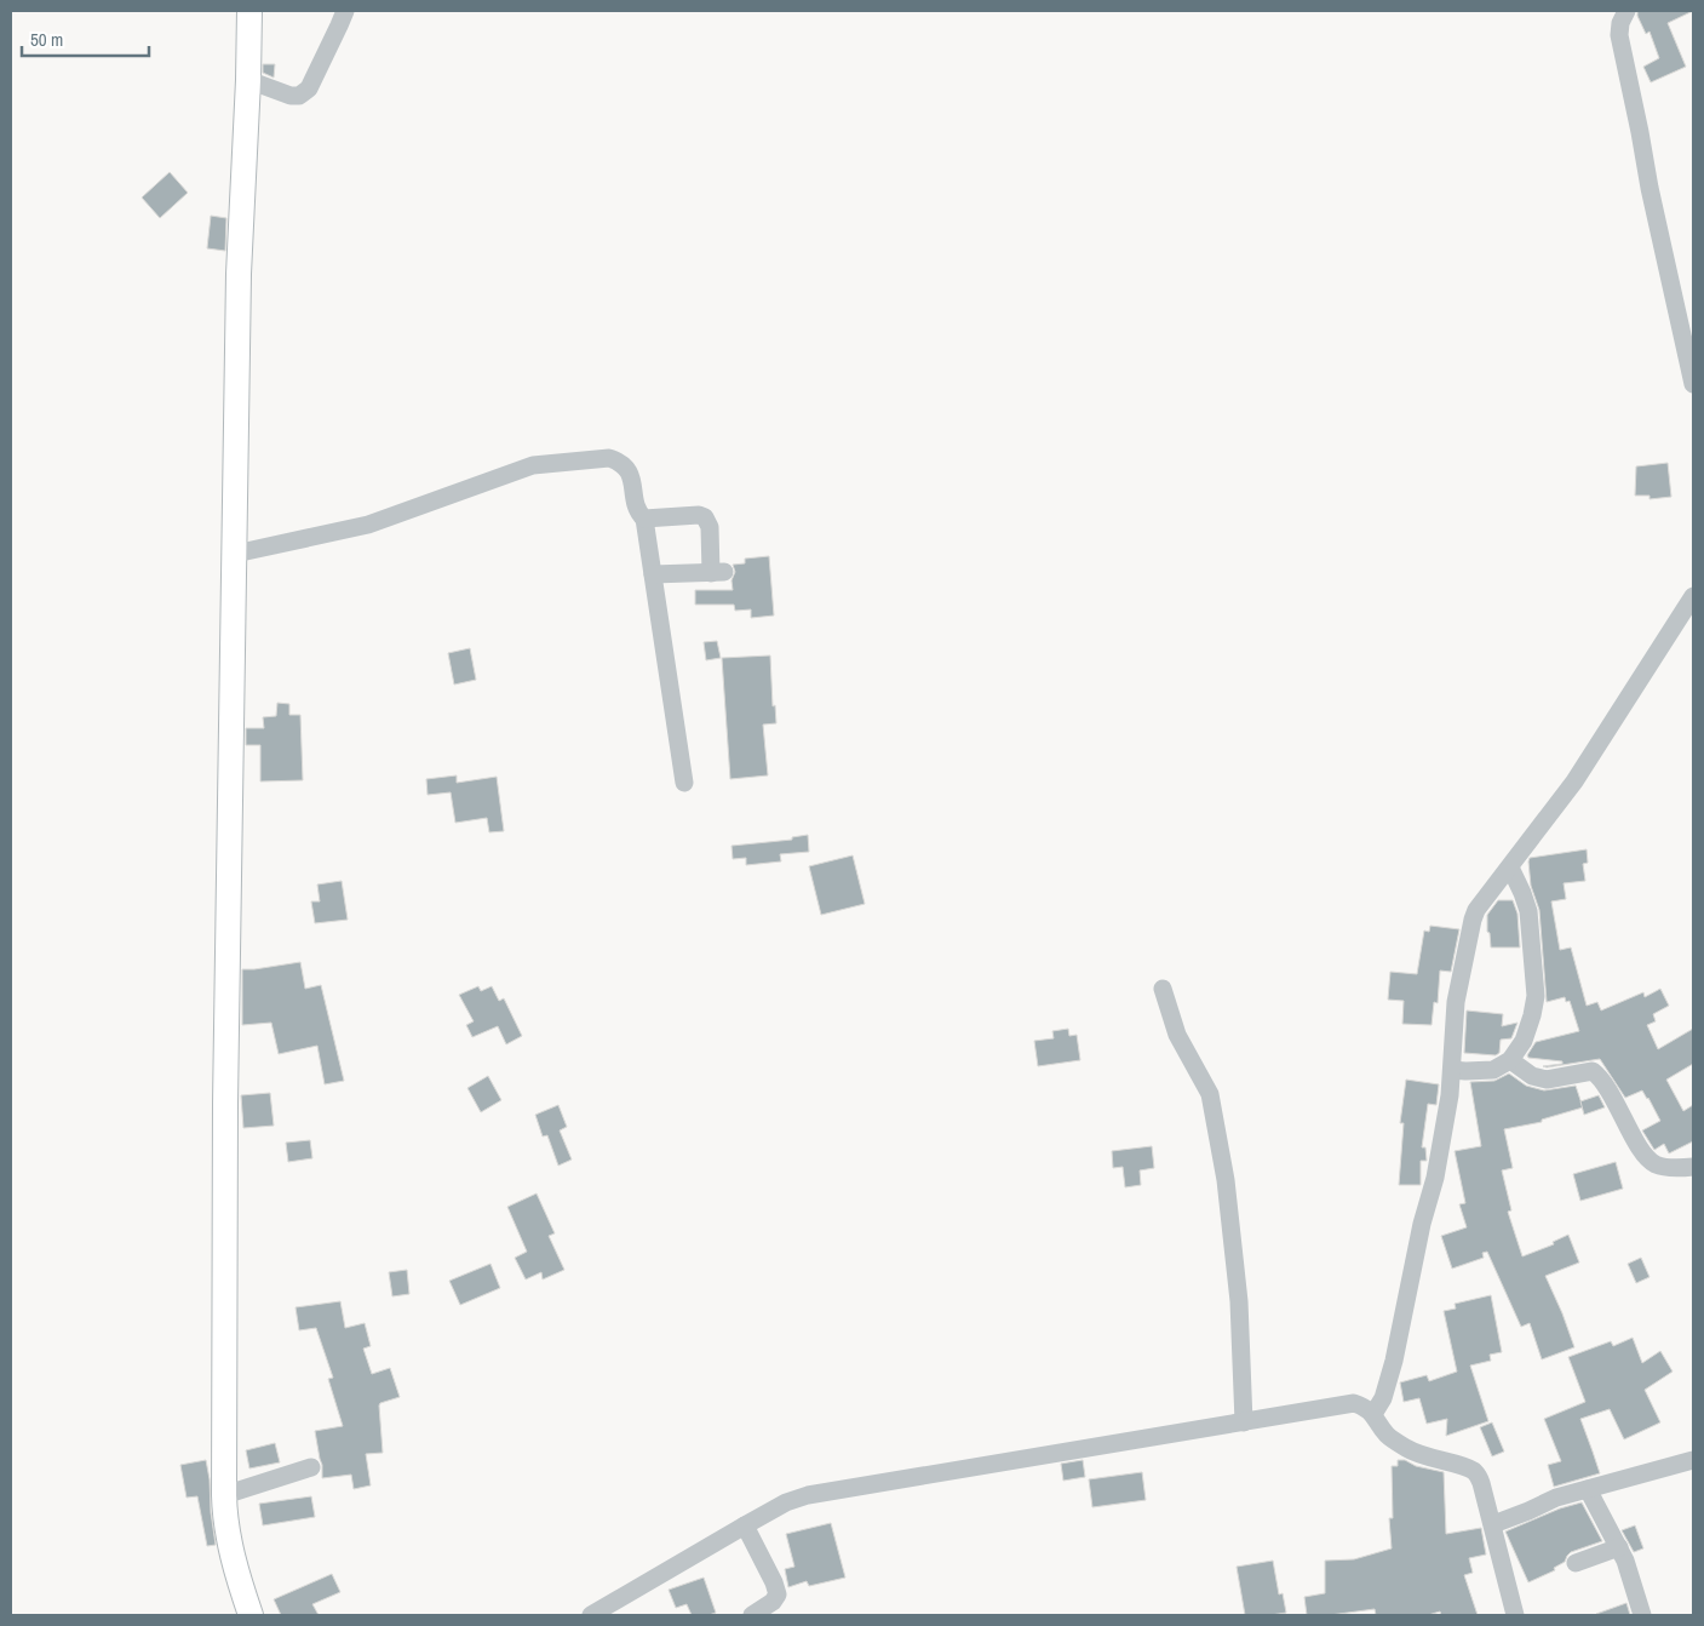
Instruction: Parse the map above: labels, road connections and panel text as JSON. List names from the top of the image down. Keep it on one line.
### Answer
{"scale_bar":"50 m"}
